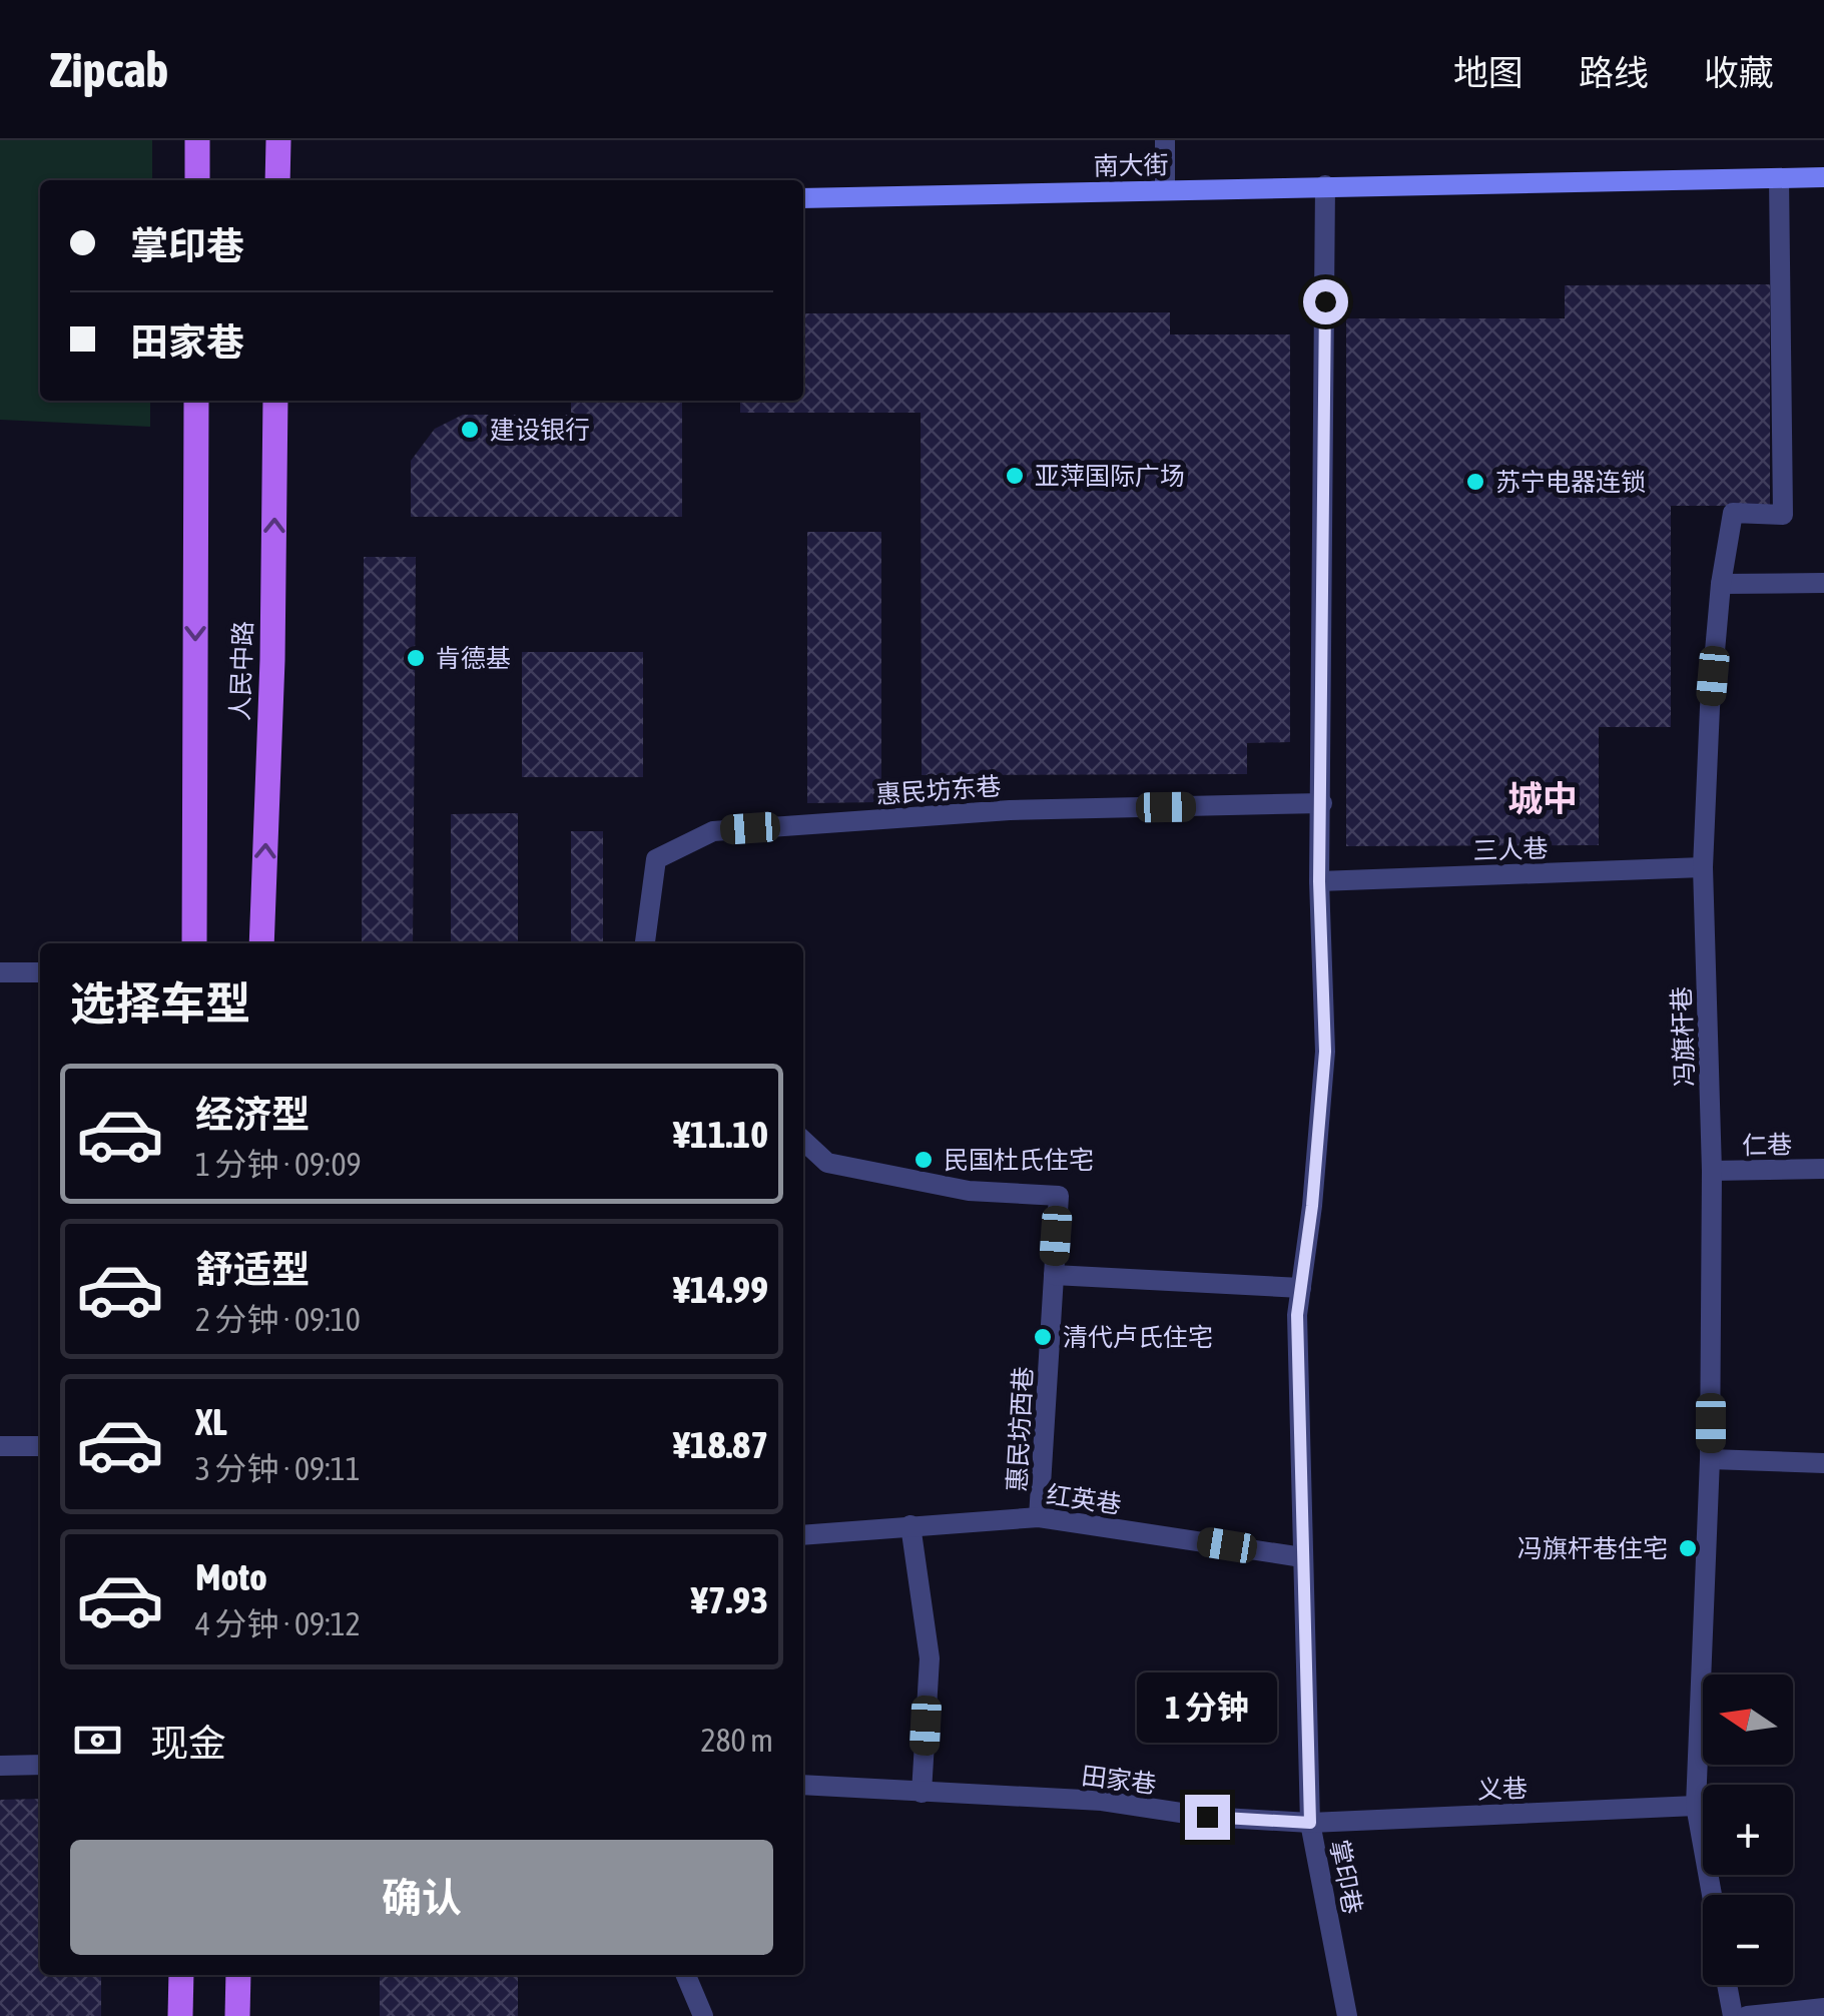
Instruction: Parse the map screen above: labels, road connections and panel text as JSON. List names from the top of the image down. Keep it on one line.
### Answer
{"streets":{"main road":["南大街","人民中路"],"street":["惠民坊东巷","三人巷","冯旗杆巷","仁巷","惠民坊西巷","红英巷","田家巷","义巷","掌印巷"]},"crossings":[["南大街","冯旗杆巷"],["南大街","掌印巷"],["惠民坊东巷","掌印巷"],["三人巷","冯旗杆巷"],["三人巷","掌印巷"],["冯旗杆巷","仁巷"],["冯旗杆巷","义巷"],["惠民坊西巷","红英巷"],["红英巷","掌印巷"],["田家巷","义巷"],["田家巷","掌印巷"],["义巷","掌印巷"]],"districts":["城中"],"places":["建设银行","亚萍国际广场","苏宁电器连锁","肯德基","民国杜氏住宅","清代卢氏住宅","冯旗杆巷住宅"],"north":"left","page":{"header":"Zipcab","nav":["地图","路线","收藏"],"banner":["掌印巷","田家巷"],"heading":"选择车型","list":[{"name":"经济型","note":"1 分钟 · 09:09","value":"¥11.10"},{"name":"舒适型","note":"2 分钟 · 09:10","value":"¥14.99"},{"name":"XL","note":"3 分钟 · 09:11","value":"¥18.87"},{"name":"Moto","note":"4 分钟 · 09:12","value":"¥7.93"}],"bubble":"1 分钟","map_buttons":["+","−"],"pay":["现金","280 m"],"buttons":"确认"}}
